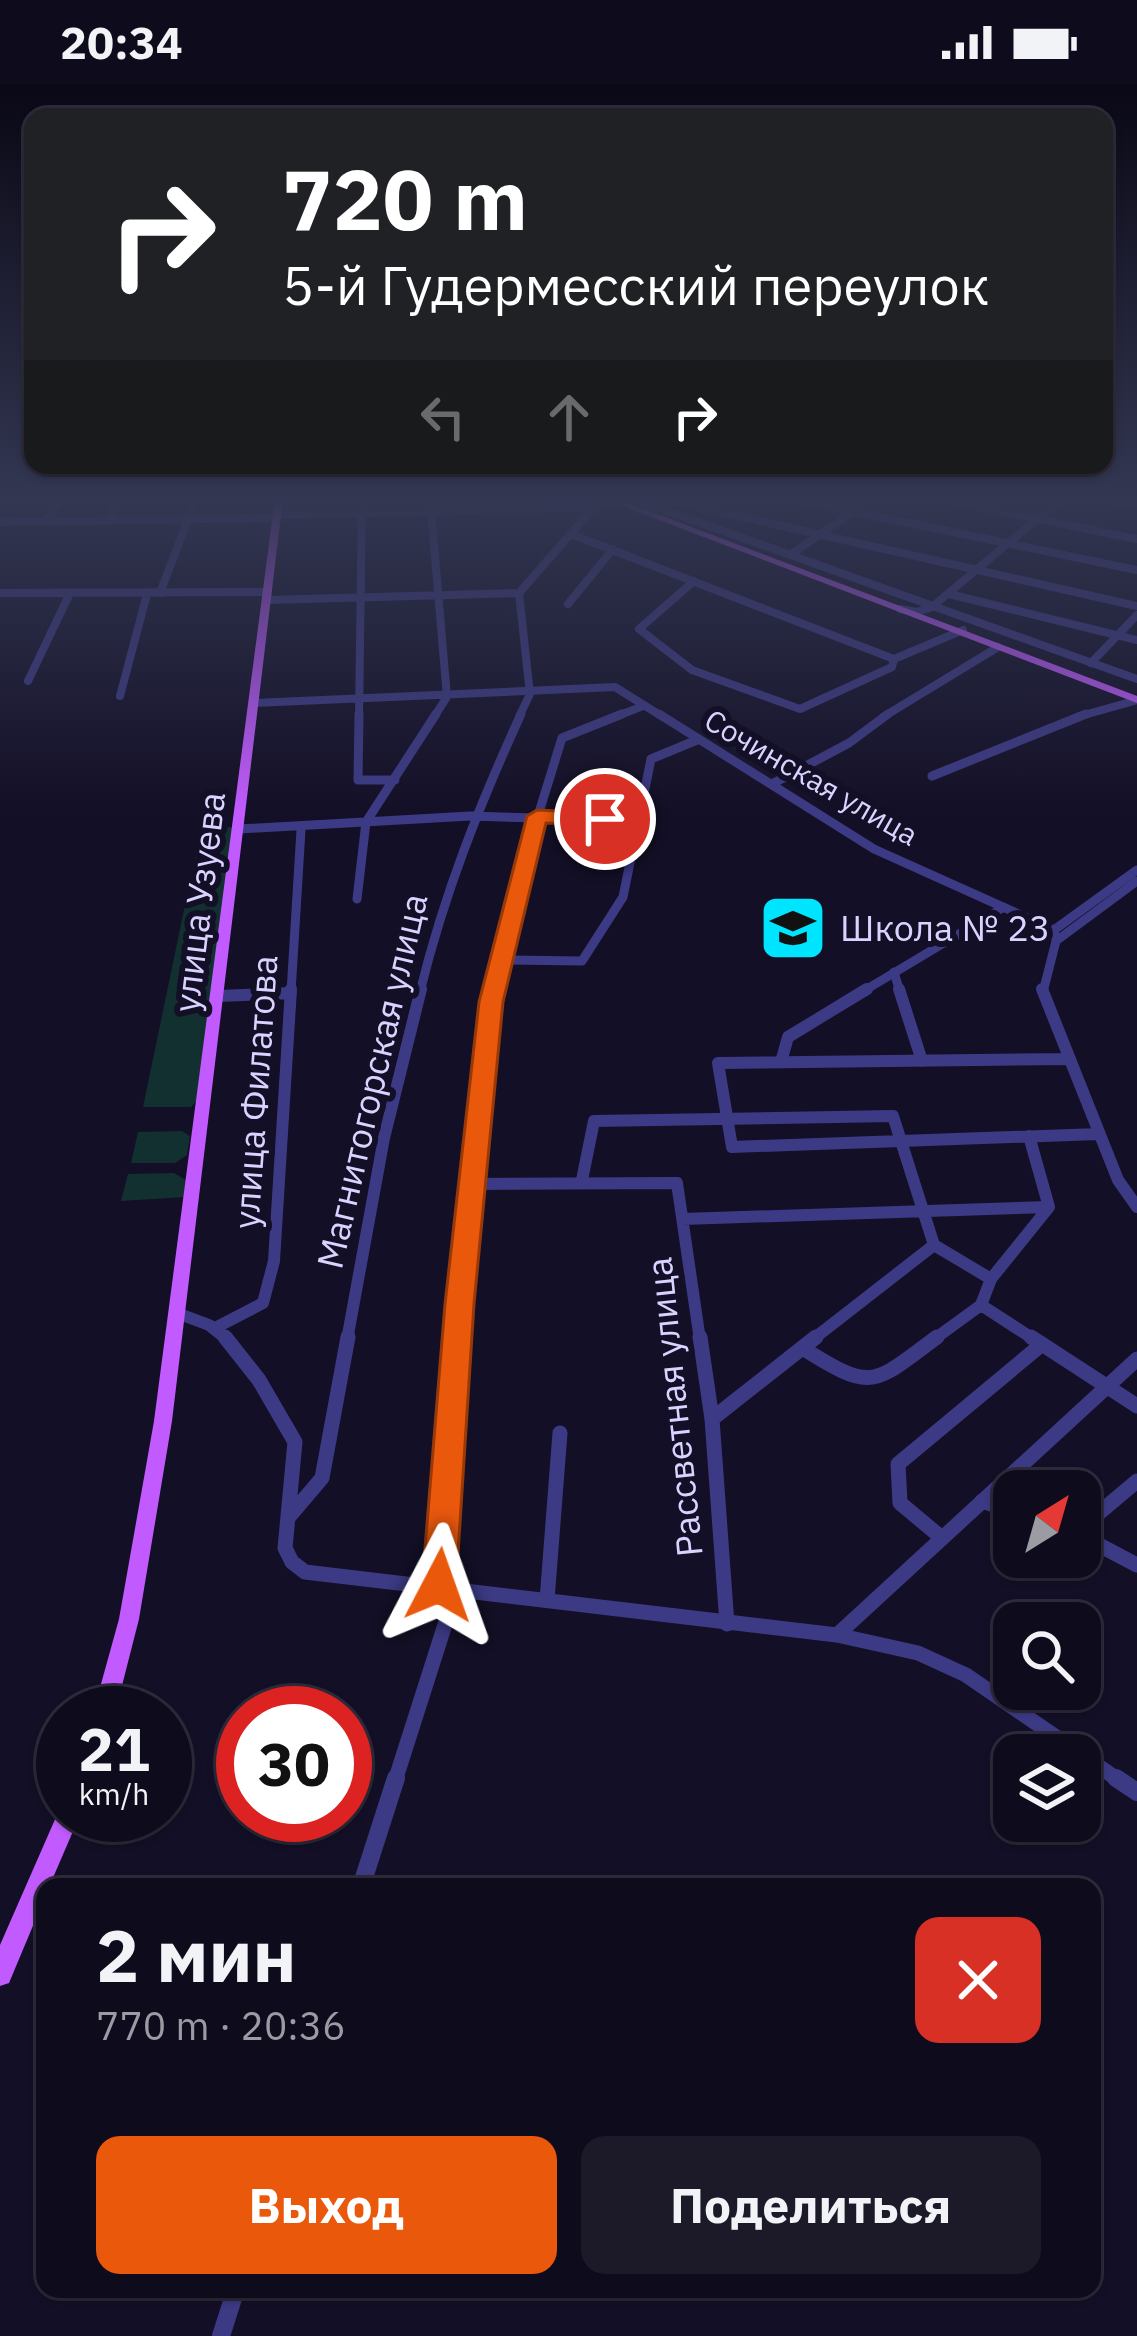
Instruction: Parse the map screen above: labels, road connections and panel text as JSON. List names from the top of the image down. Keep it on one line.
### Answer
{"streets":{"main road":["улица Узуева"],"street":["Сочинская улица","Магнитогорская улица","улица Филатова","Рассветная улица"]},"crossings":[["Сочинская улица","Магнитогорская улица"]],"places":{"school or university":["Школа № 23"]},"north":"top right","page":{"status":"20:34","turn":["720 m","5-й Гудермесский переулок"],"speed":"21 km/h","limit":"30","heading":["2 мин","770 m · 20:36"],"buttons":["Выход","Поделиться"]}}
